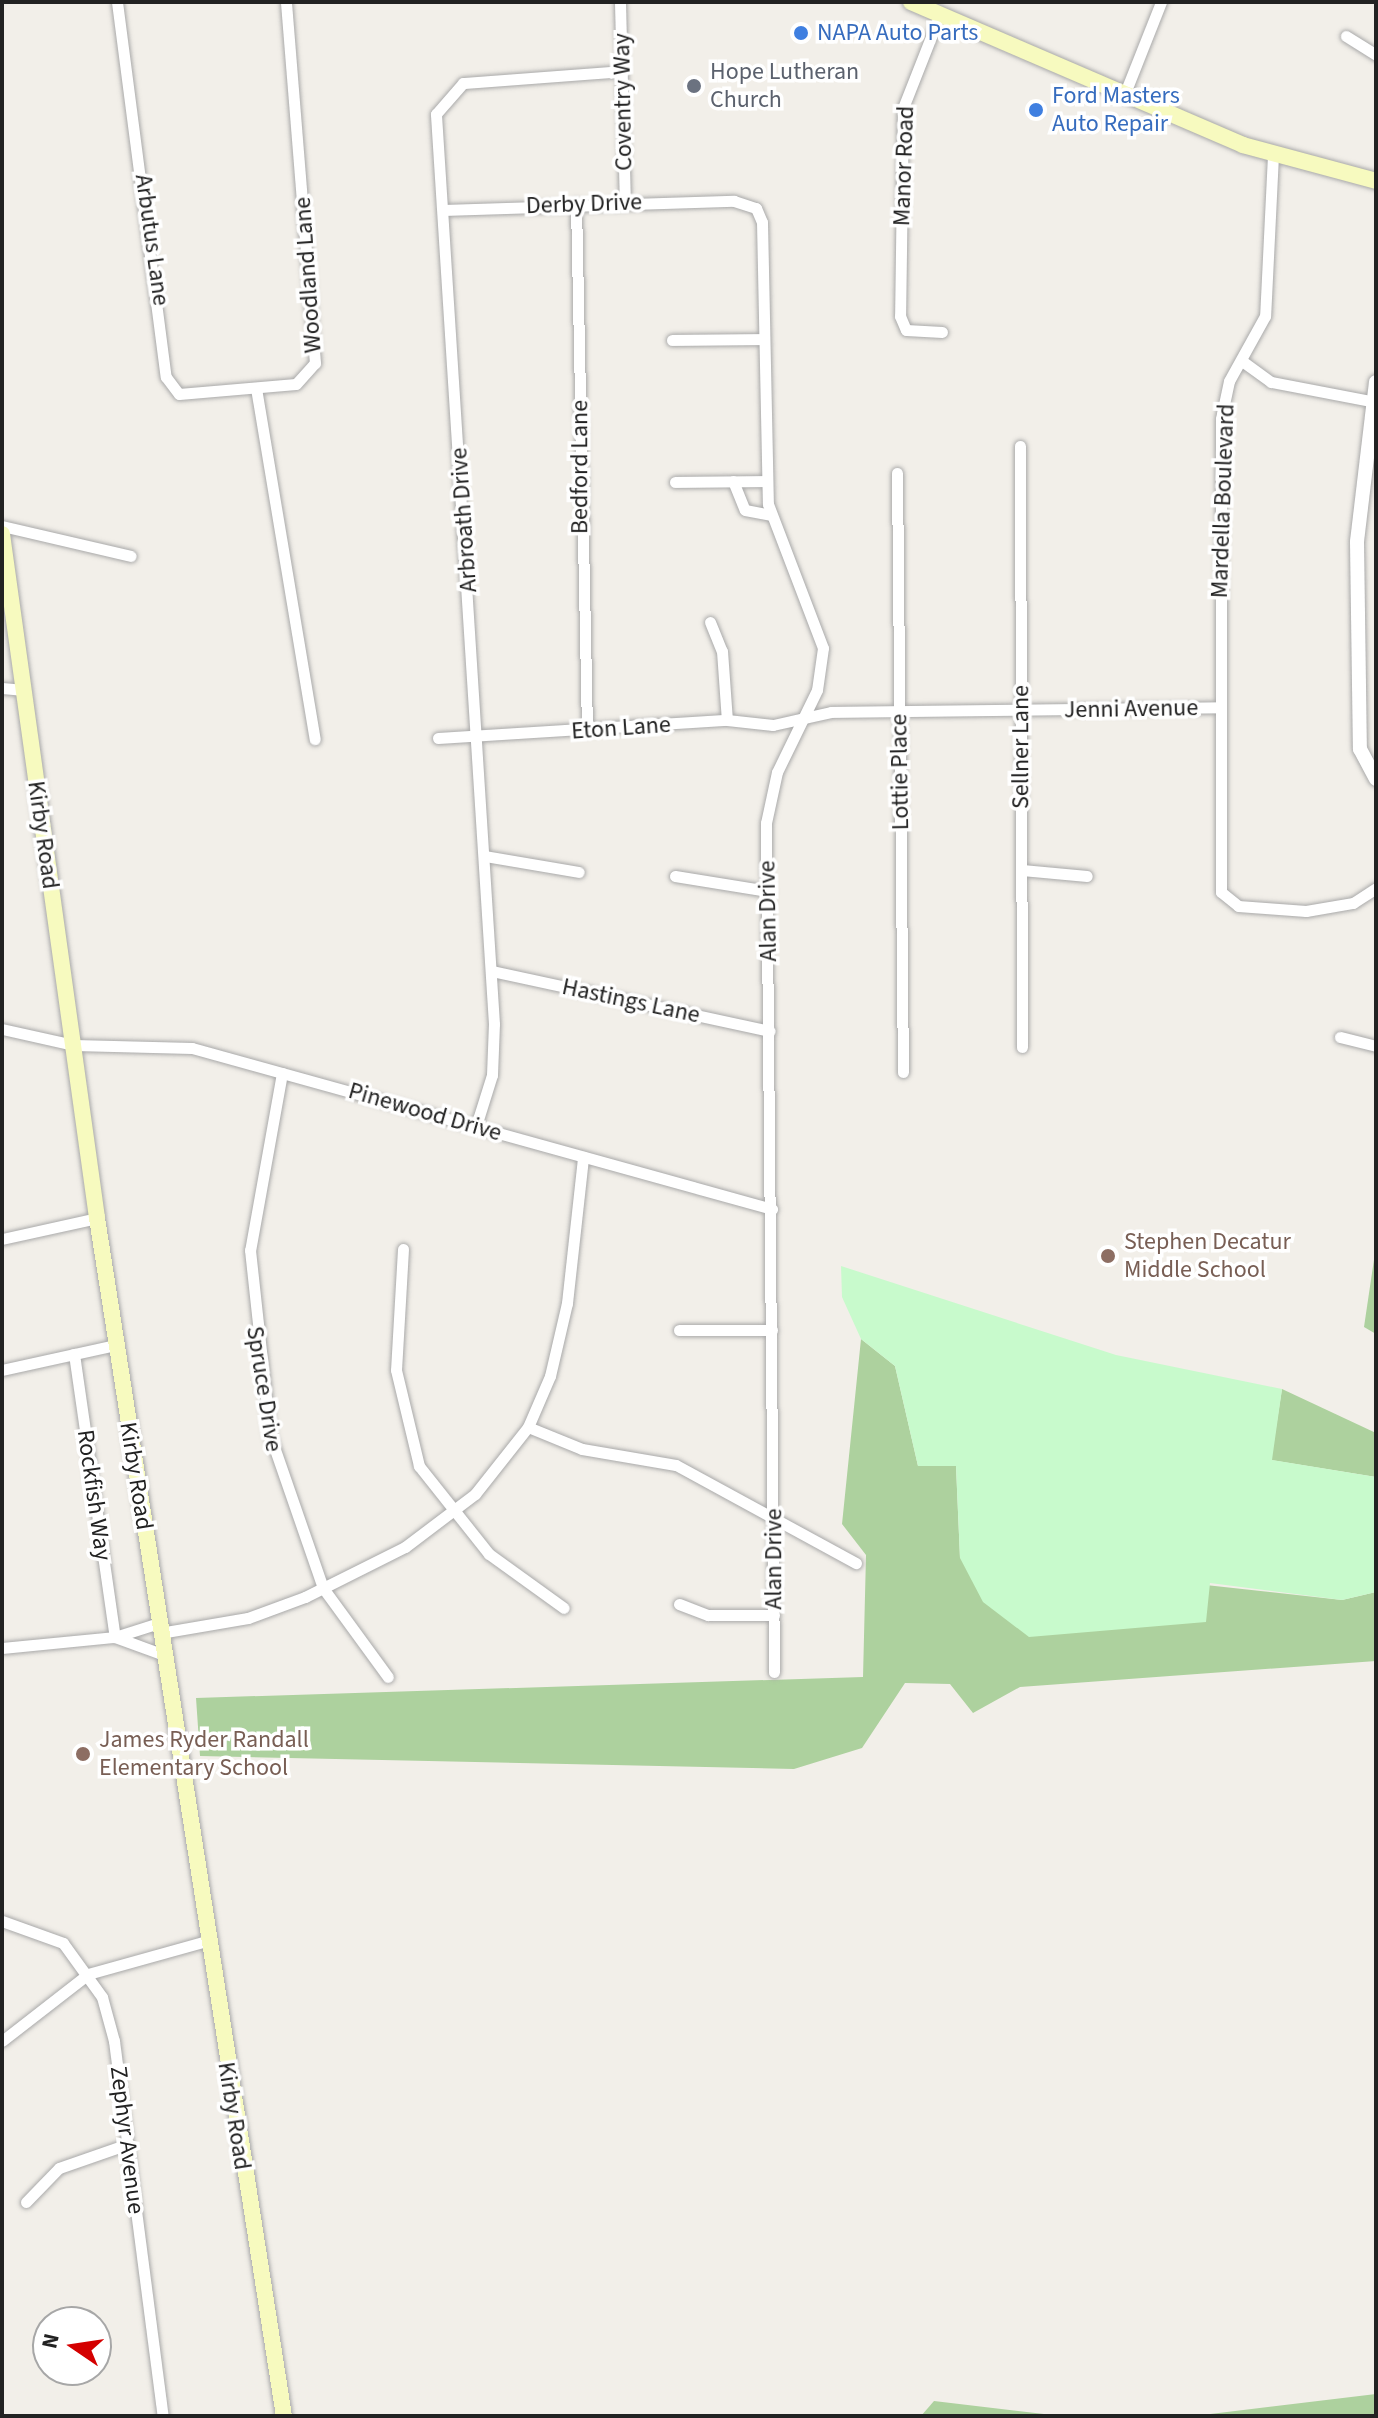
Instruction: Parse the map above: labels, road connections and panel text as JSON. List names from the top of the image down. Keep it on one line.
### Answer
{"streets":{"main road":["Kirby Road"],"street":["Coventry Way","Manor Road","Derby Drive","Arbutus Lane","Woodland Lane","Bedford Lane","Mardella Boulevard","Arbroath Drive","Jenni Avenue","Eton Lane","Sellner Lane","Lottie Place","Alan Drive","Hastings Lane","Pinewood Drive","Spruce Drive","Rockfish Way","Zephyr Avenue"]},"crossings":[["Coventry Way","Derby Drive"],["Coventry Way","Arbroath Drive"],["Derby Drive","Bedford Lane"],["Derby Drive","Arbroath Drive"],["Derby Drive","Alan Drive"],["Arbutus Lane","Woodland Lane"],["Bedford Lane","Eton Lane"],["Mardella Boulevard","Jenni Avenue"],["Arbroath Drive","Eton Lane"],["Arbroath Drive","Hastings Lane"],["Arbroath Drive","Pinewood Drive"],["Jenni Avenue","Eton Lane"],["Jenni Avenue","Sellner Lane"],["Jenni Avenue","Lottie Place"],["Jenni Avenue","Alan Drive"],["Eton Lane","Alan Drive"],["Kirby Road","Pinewood Drive"],["Alan Drive","Hastings Lane"],["Alan Drive","Pinewood Drive"],["Pinewood Drive","Spruce Drive"]],"places":["NAPA Auto Parts","Hope Lutheran Church","Ford Masters Auto Repair","Stephen Decatur Middle School","James Ryder Randall Elementary School"],"north":"left"}
